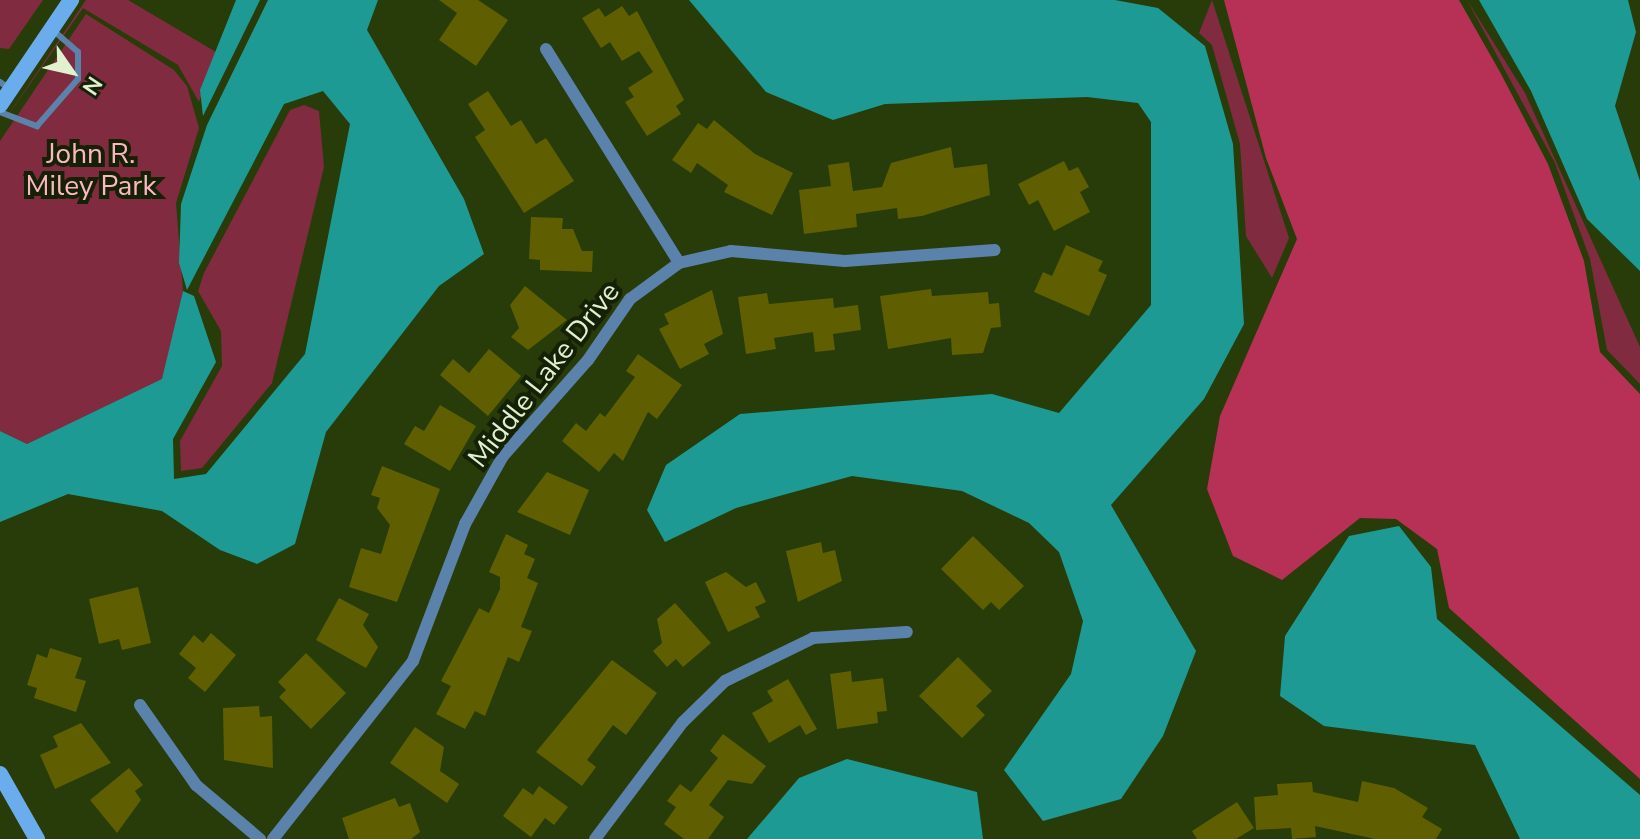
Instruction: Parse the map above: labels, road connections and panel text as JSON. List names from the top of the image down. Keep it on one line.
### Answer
{"streets":{"street":["Middle Lake Drive"]},"parks":["John R. Miley Park"],"north":"bottom right"}
